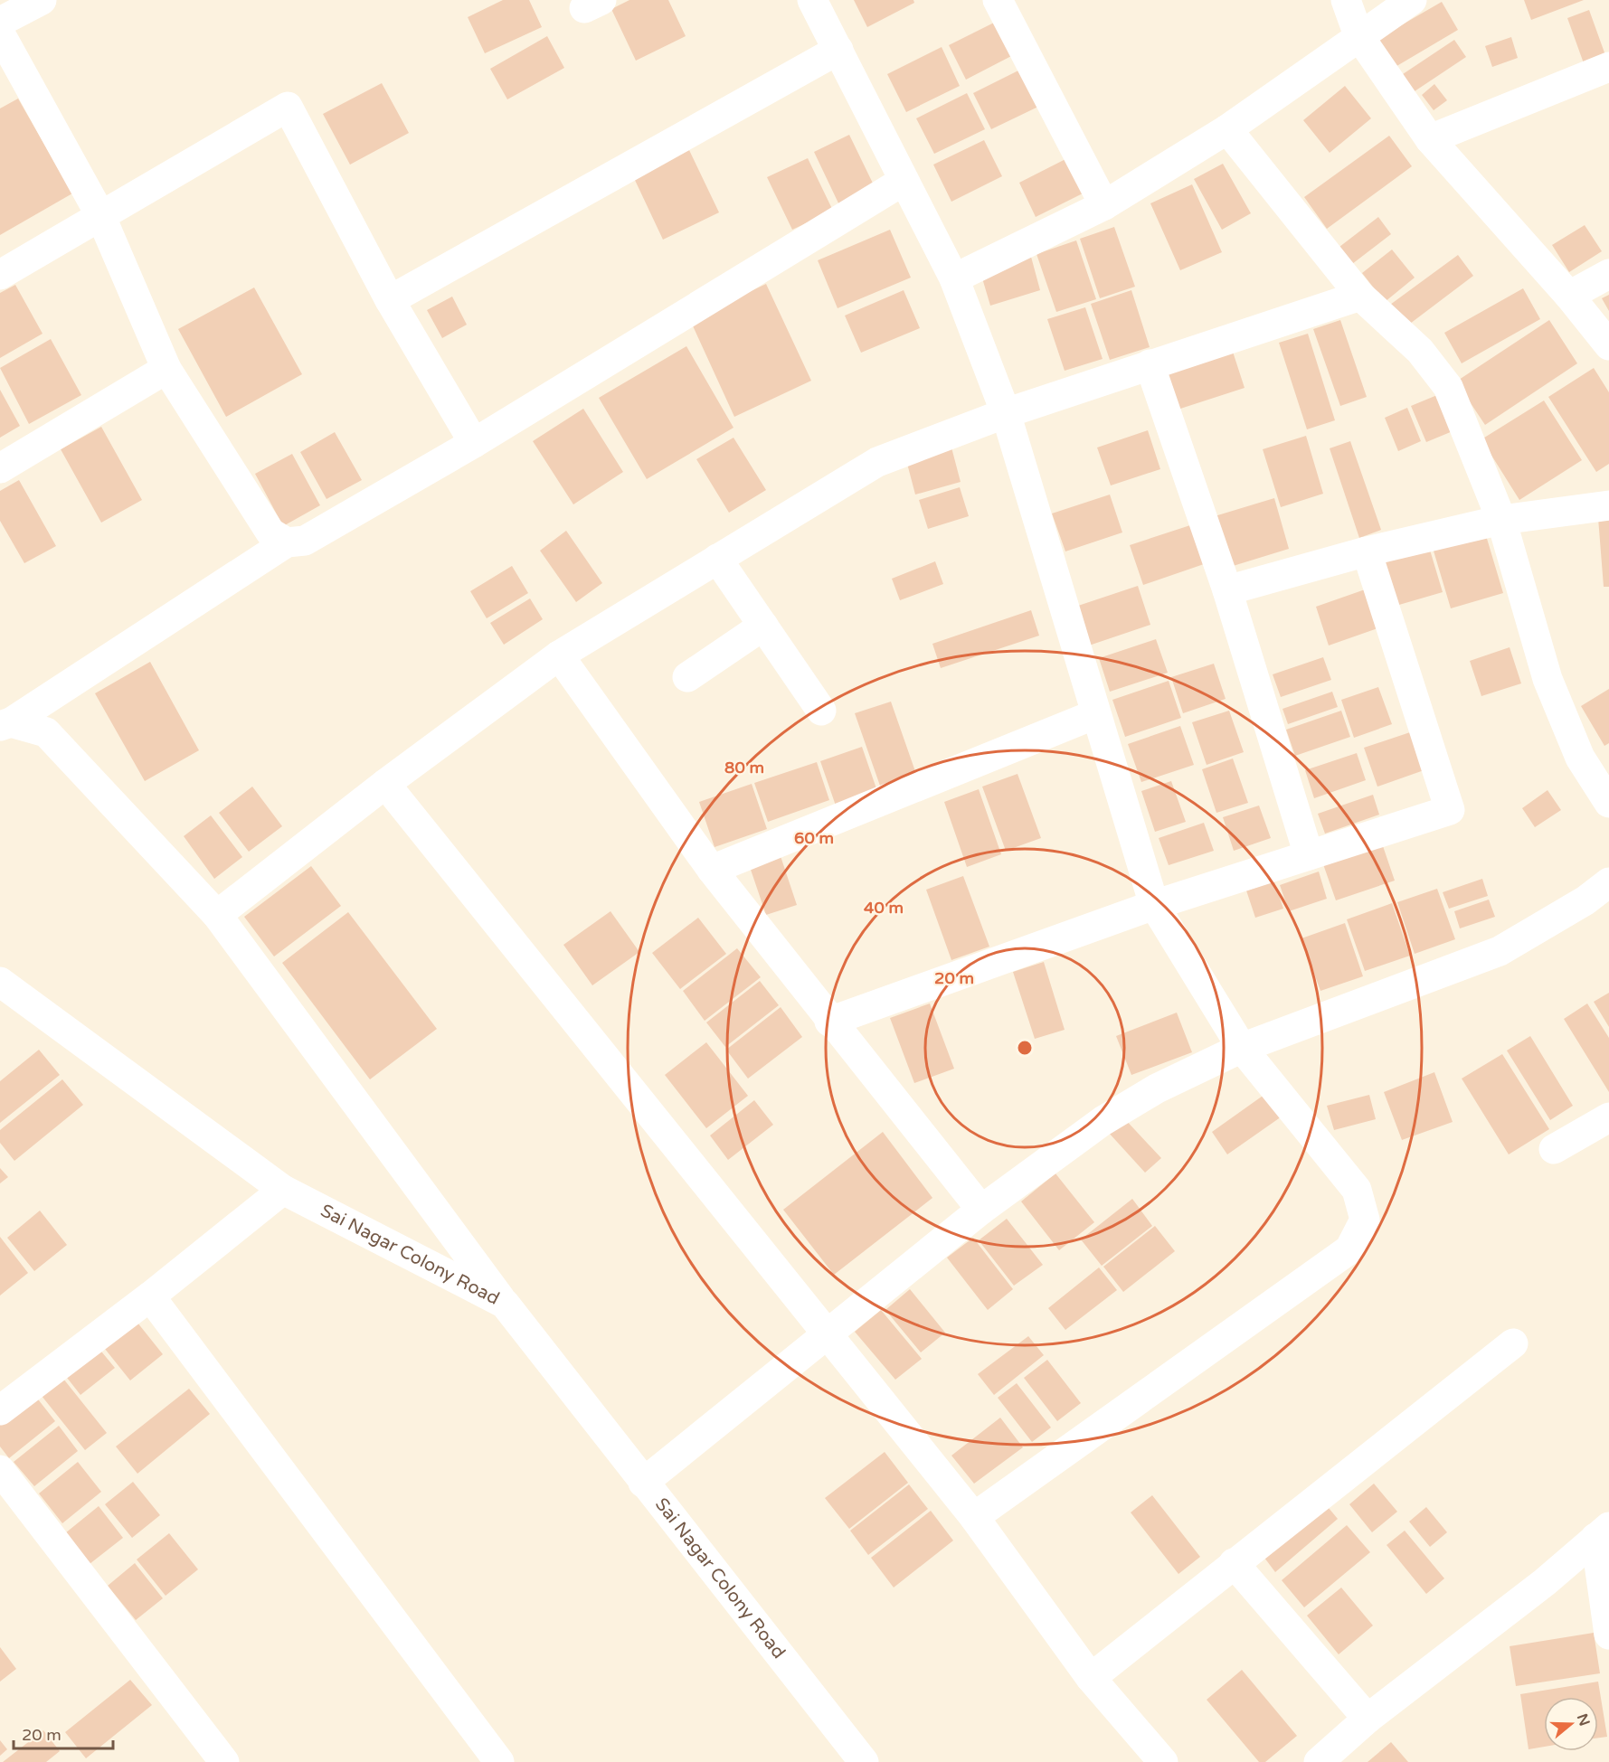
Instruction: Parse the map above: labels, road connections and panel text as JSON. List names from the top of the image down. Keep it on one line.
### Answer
{"streets":{"street":["Sai Nagar Colony Road"]},"scale_bar":"20 m","north":"right","rings":["80 m","60 m","40 m","20 m"]}
